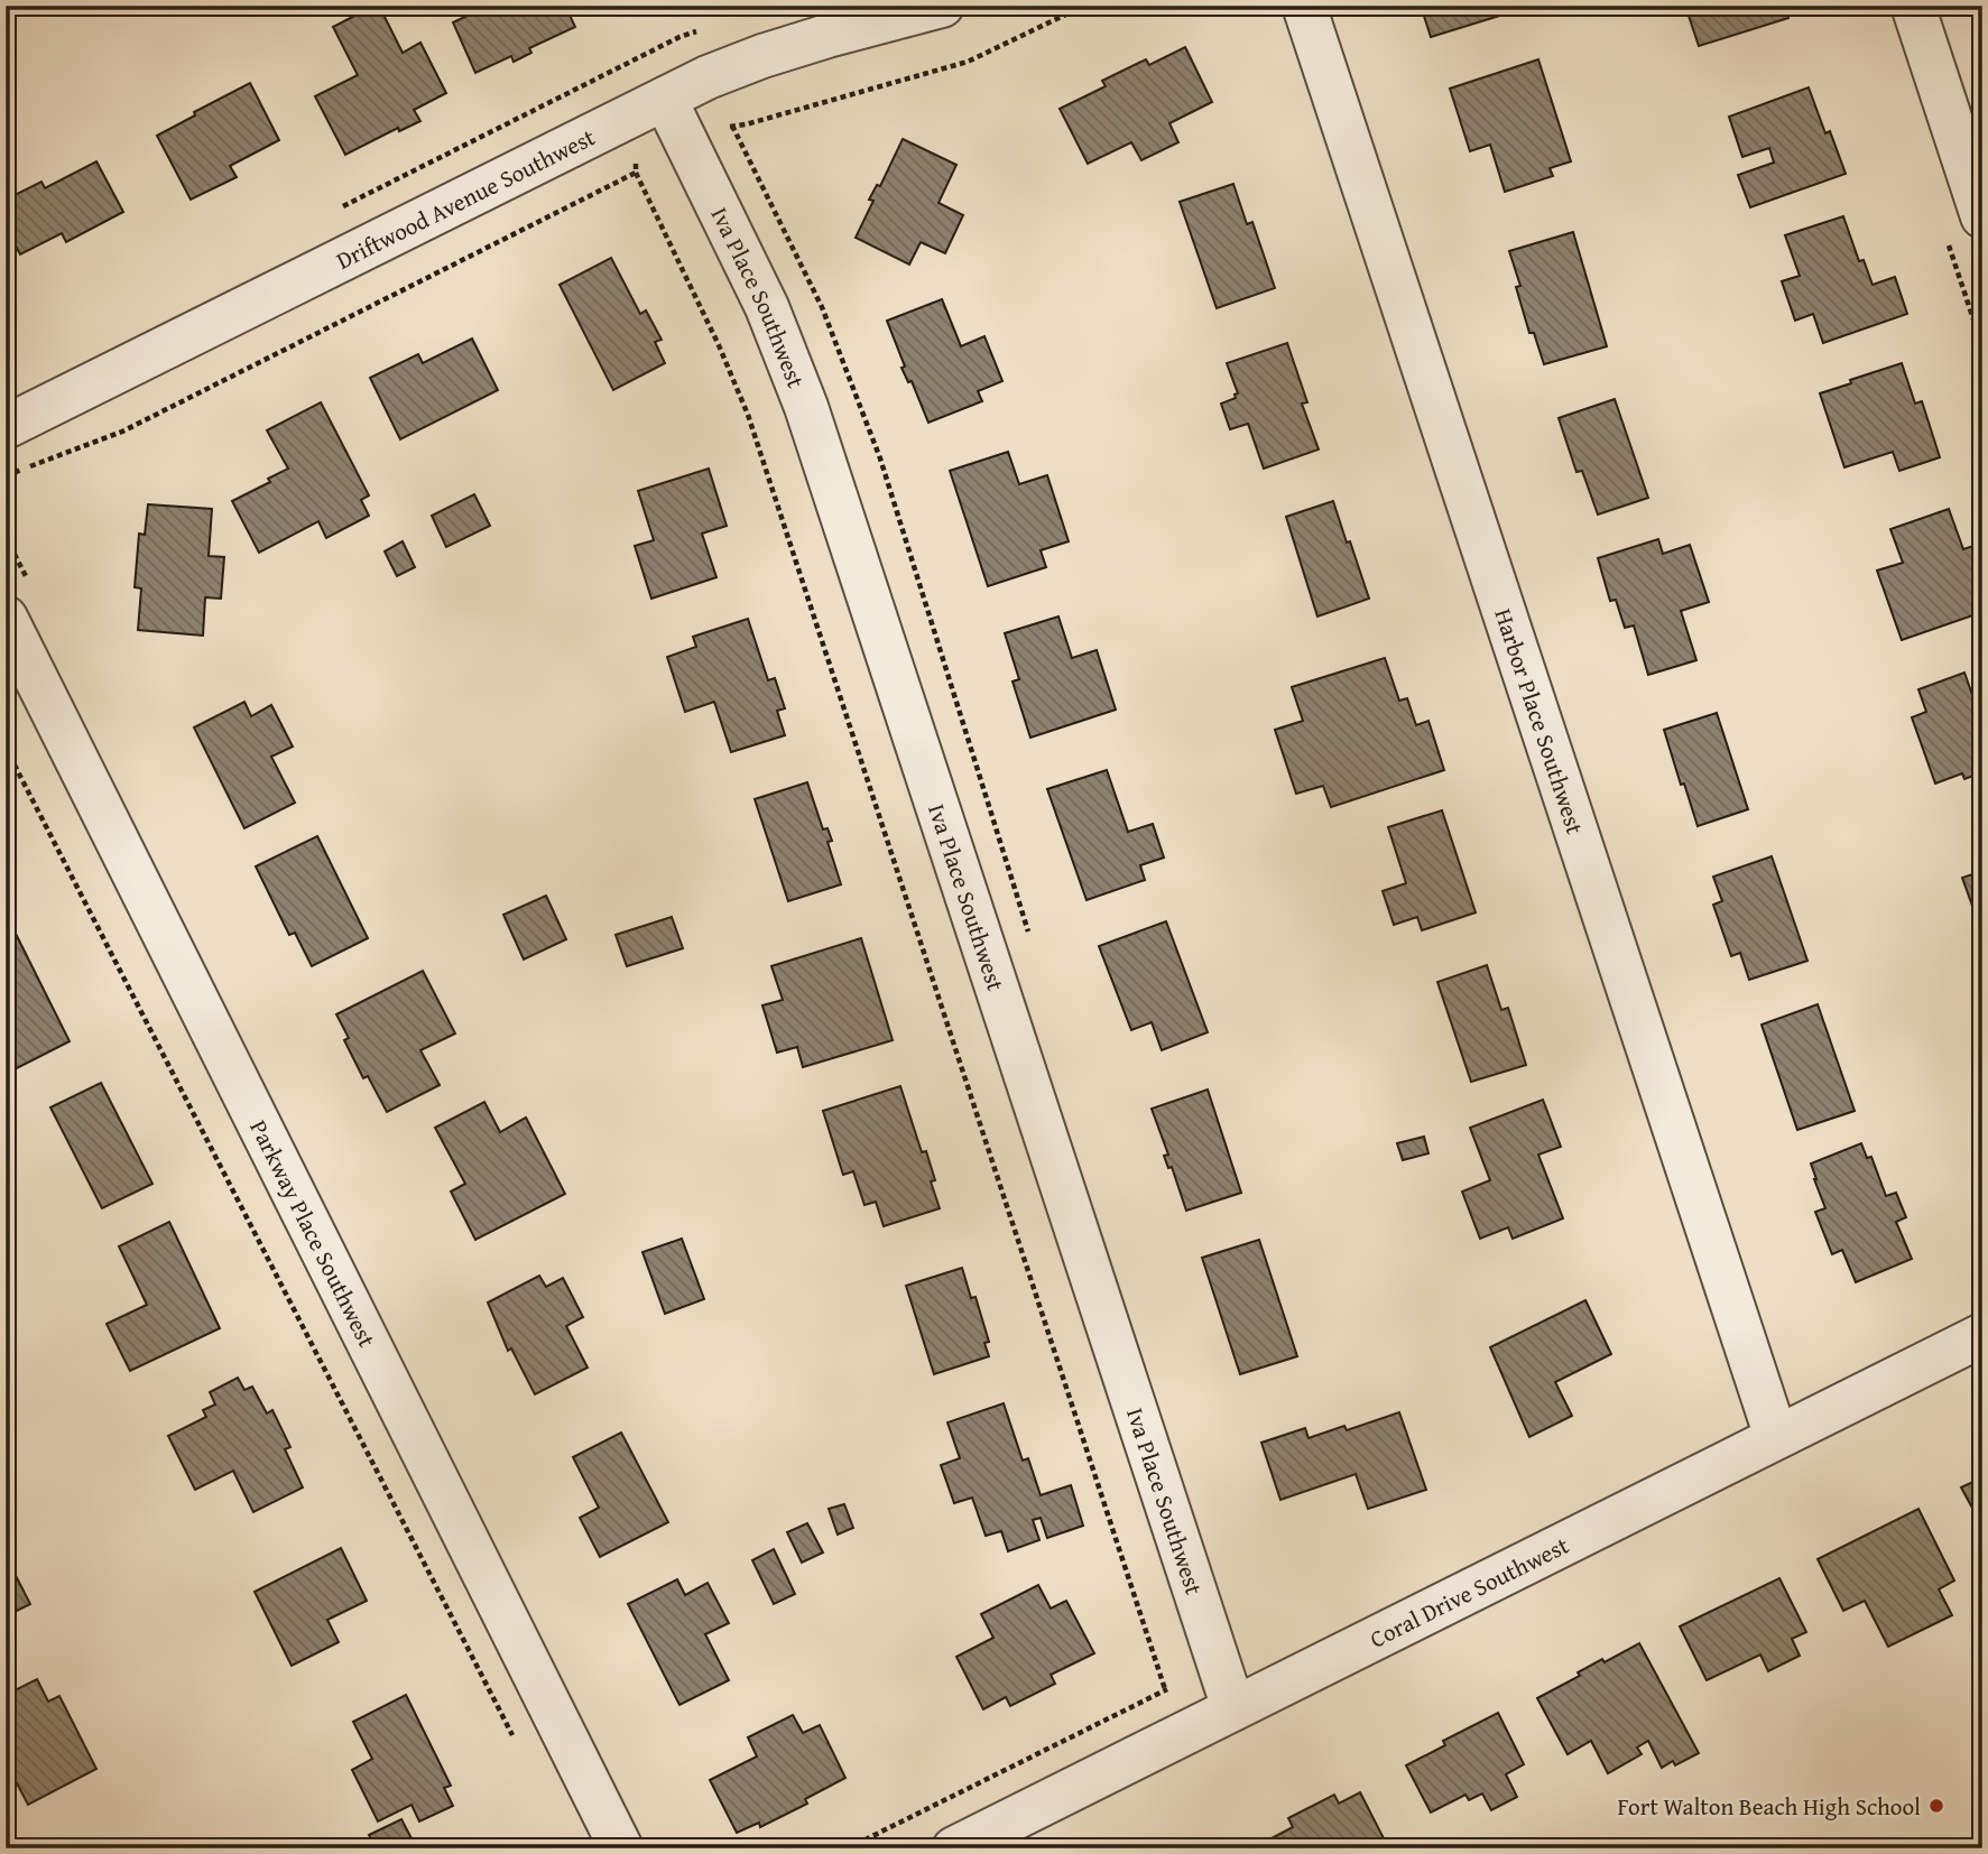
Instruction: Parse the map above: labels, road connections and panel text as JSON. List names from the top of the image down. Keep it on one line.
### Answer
{"streets":{"street":["Driftwood Avenue Southwest","Iva Place Southwest","Harbor Place Southwest","Parkway Place Southwest","Coral Drive Southwest"]},"crossings":[["Driftwood Avenue Southwest","Iva Place Southwest"],["Iva Place Southwest","Coral Drive Southwest"],["Harbor Place Southwest","Coral Drive Southwest"]],"places":["Fort Walton Beach High School"]}
